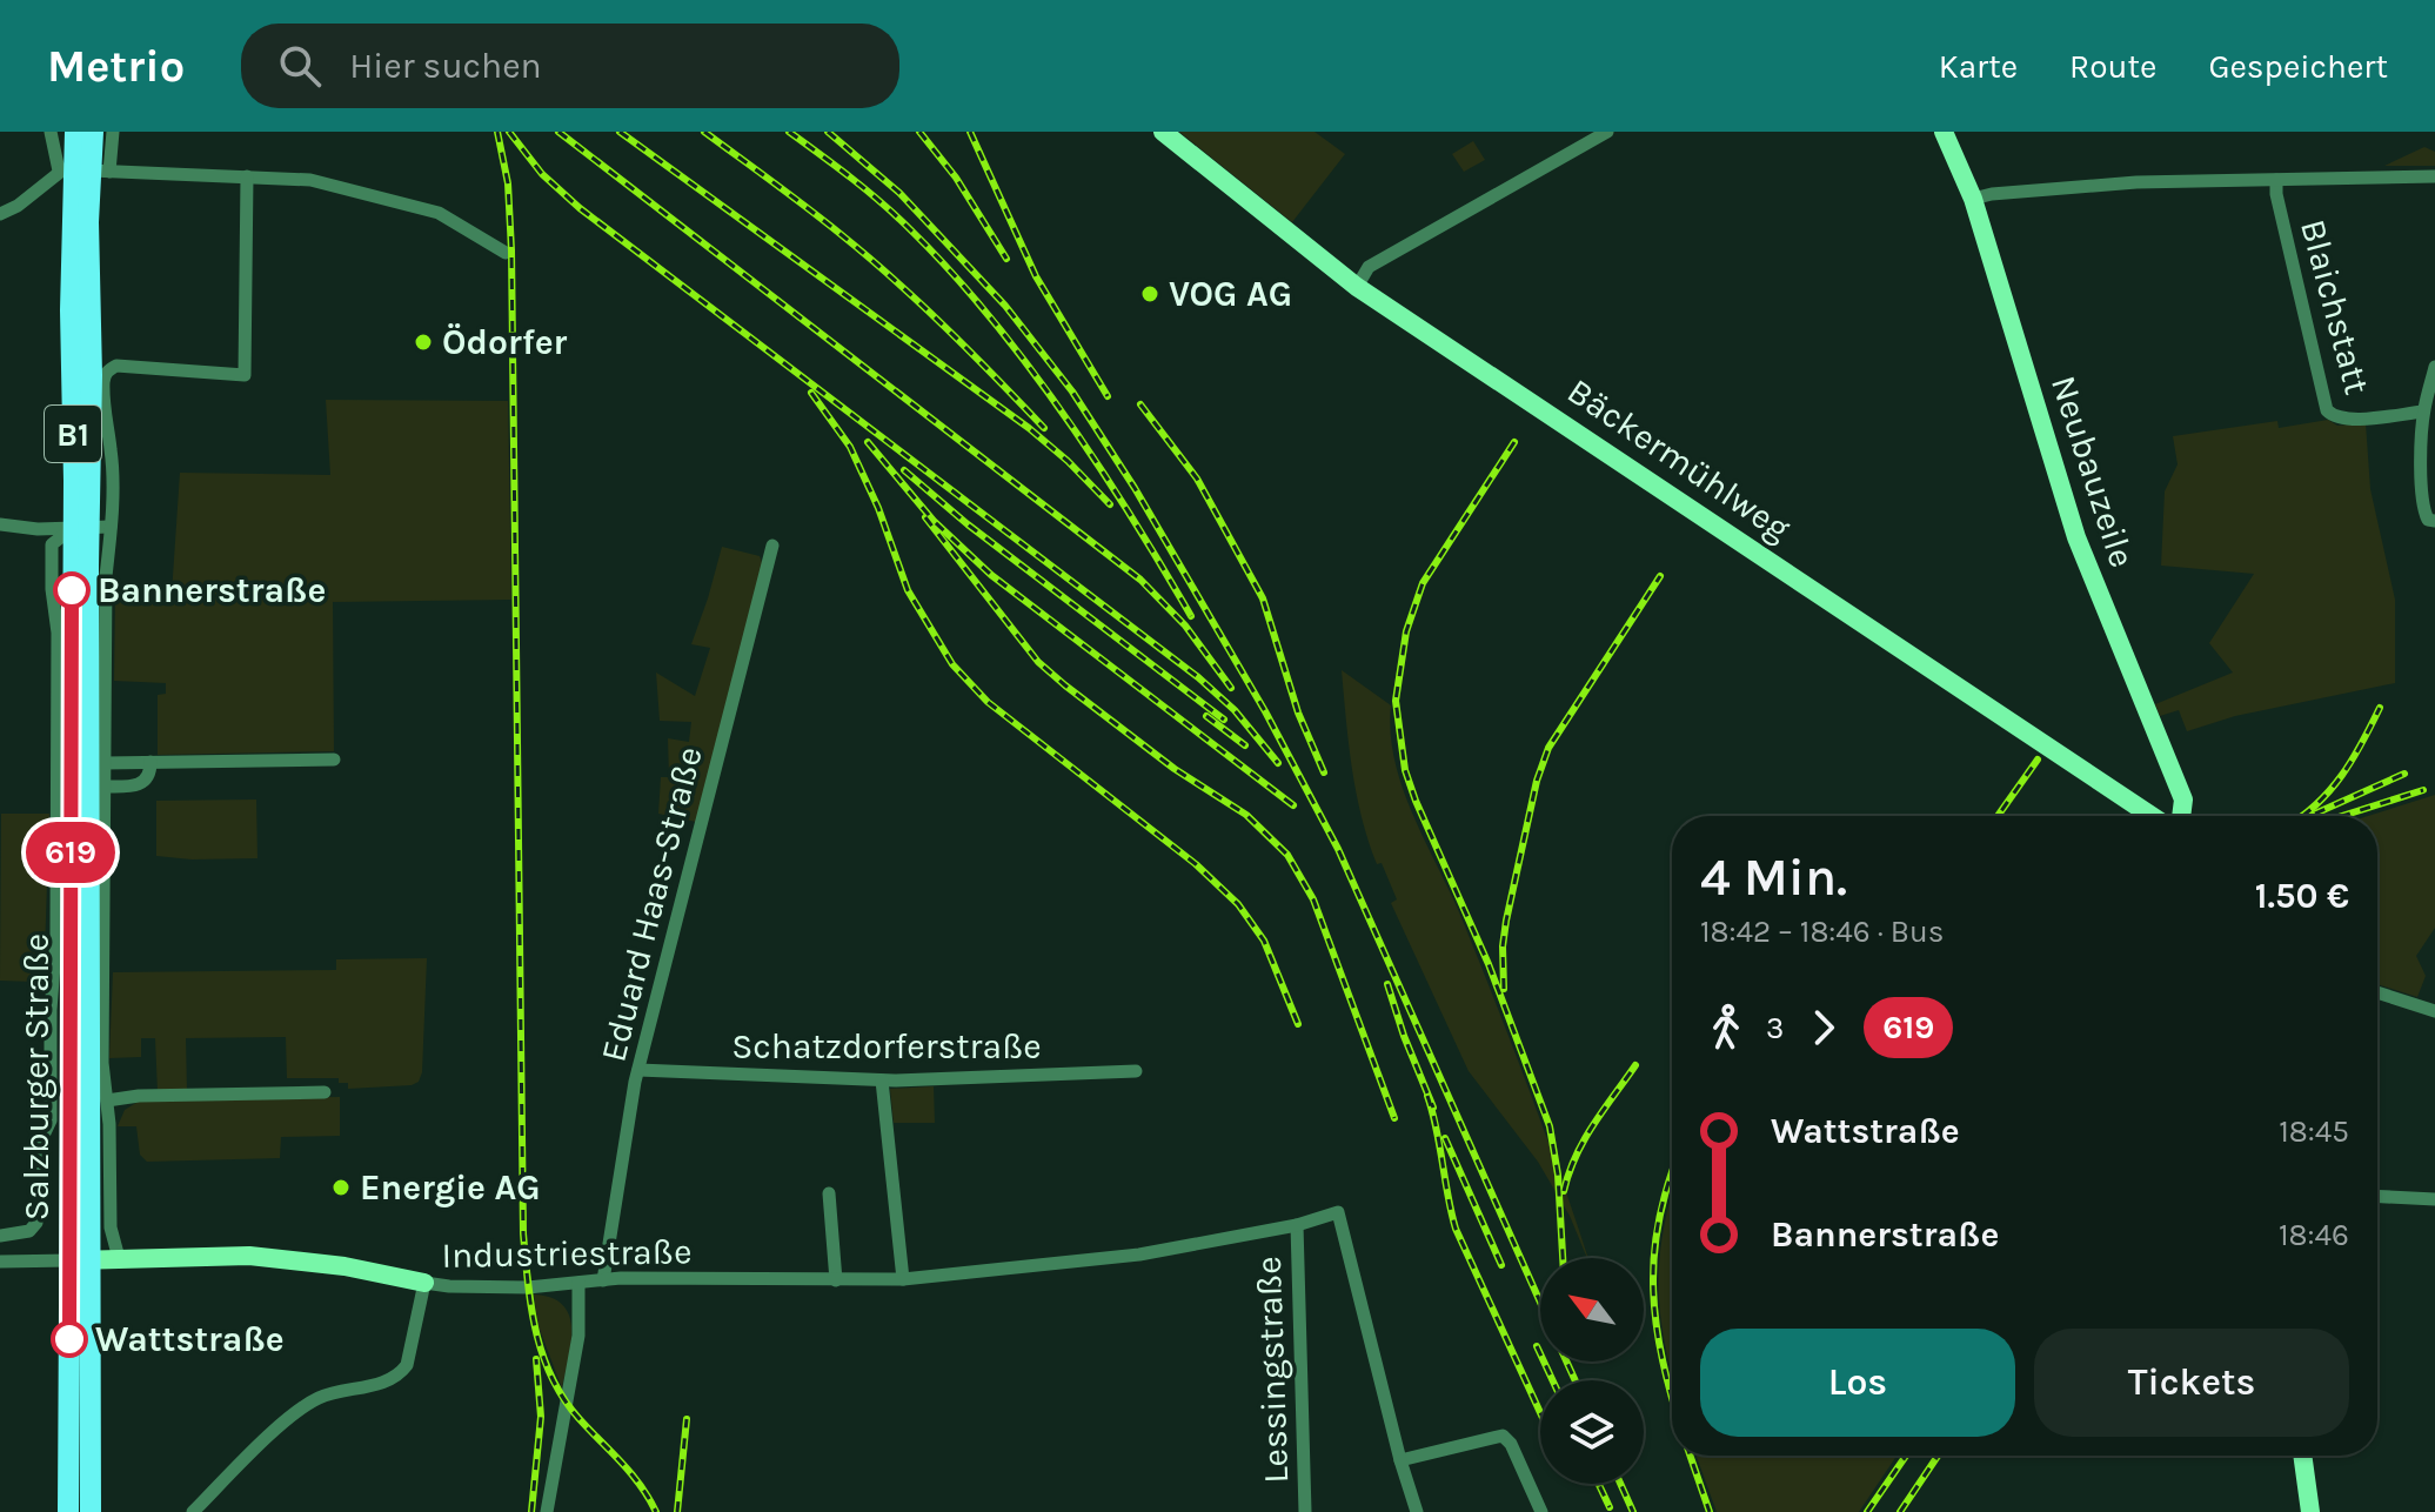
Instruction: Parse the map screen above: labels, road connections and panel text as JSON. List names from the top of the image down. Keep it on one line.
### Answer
{"streets":{"main road":["B1","Salzburger Straße"],"street":["Blaichstatt","Bäckermühlweg","Neubauzeile","Eduard Haas-Straße","Schatzdorferstraße","Industriestraße","Lessingstraße"]},"crossings":[["Eduard Haas-Straße","Schatzdorferstraße"],["Eduard Haas-Straße","Industriestraße"],["Industriestraße","Lessingstraße"]],"places":["VOG AG","Ödorfer","Bannerstraße","Energie AG","Wattstraße"],"lines":["bus line 619"],"north":"top left","page":{"header":"Metrio","search":"Hier suchen","nav":["Karte","Route","Gespeichert"],"on_map":"619","heading":["4 Min.","18:42 – 18:46 · Bus","1.50 €"],"legs":["3","619"],"list":[{"name":"Wattstraße","value":"18:45"},{"name":"Bannerstraße","value":"18:46"}],"buttons":["Los","Tickets"]}}
